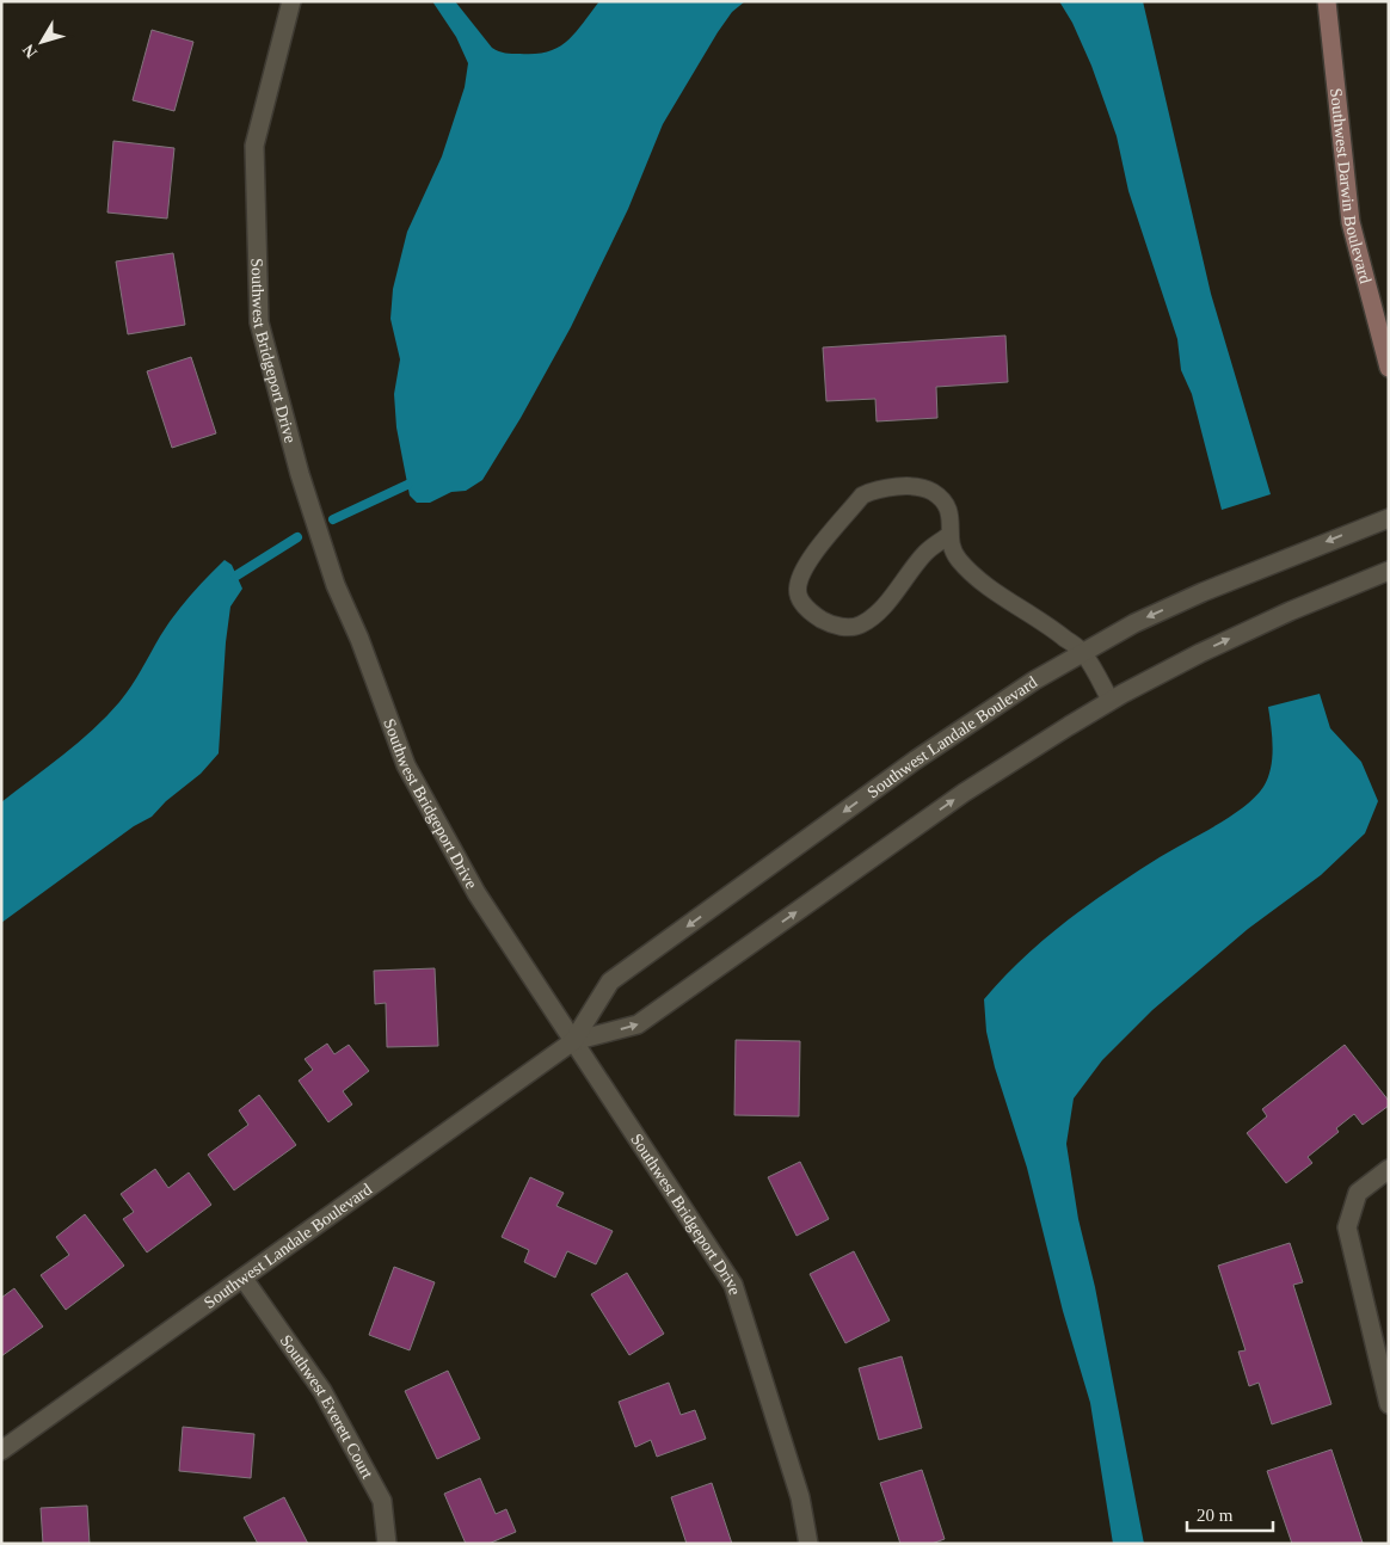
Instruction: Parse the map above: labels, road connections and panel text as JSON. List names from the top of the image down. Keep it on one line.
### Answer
{"streets":{"street":["Southwest Darwin Boulevard","Southwest Bridgeport Drive","Southwest Landale Boulevard","Southwest Everett Court"]},"crossings":[["Southwest Bridgeport Drive","Southwest Landale Boulevard"],["Southwest Landale Boulevard","Southwest Everett Court"]],"scale_bar":"20 m","north":"bottom left"}
